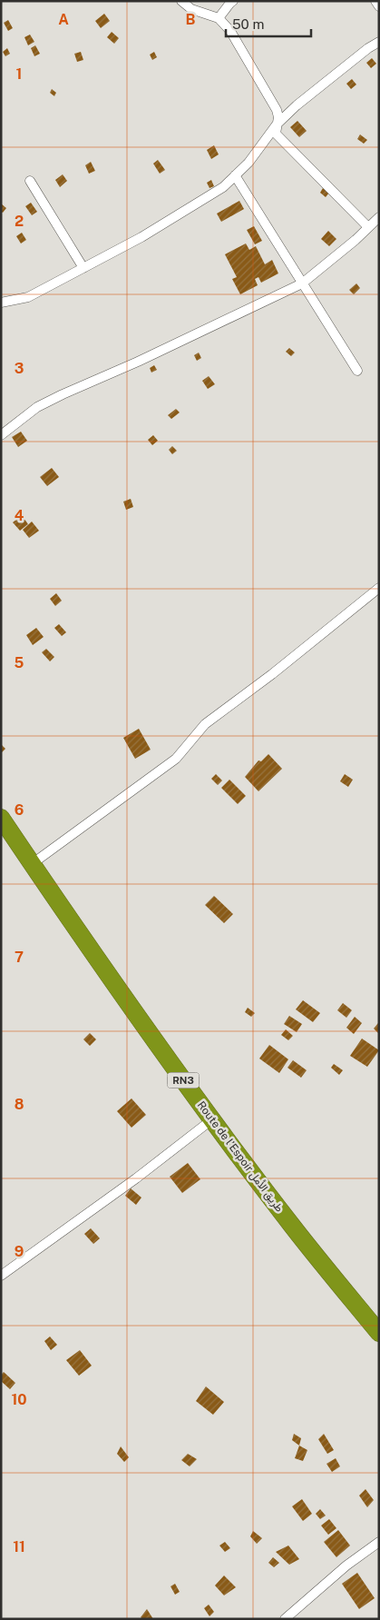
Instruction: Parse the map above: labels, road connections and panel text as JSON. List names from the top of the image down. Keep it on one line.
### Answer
{"streets":{"highway":["RN3","Route de l’Espoir طريق الأمل"]},"scale_bar":"50 m","grid":{"columns":["A","B"],"rows":["1","2","3","4","5","6","7","8","9","10","11"]}}
